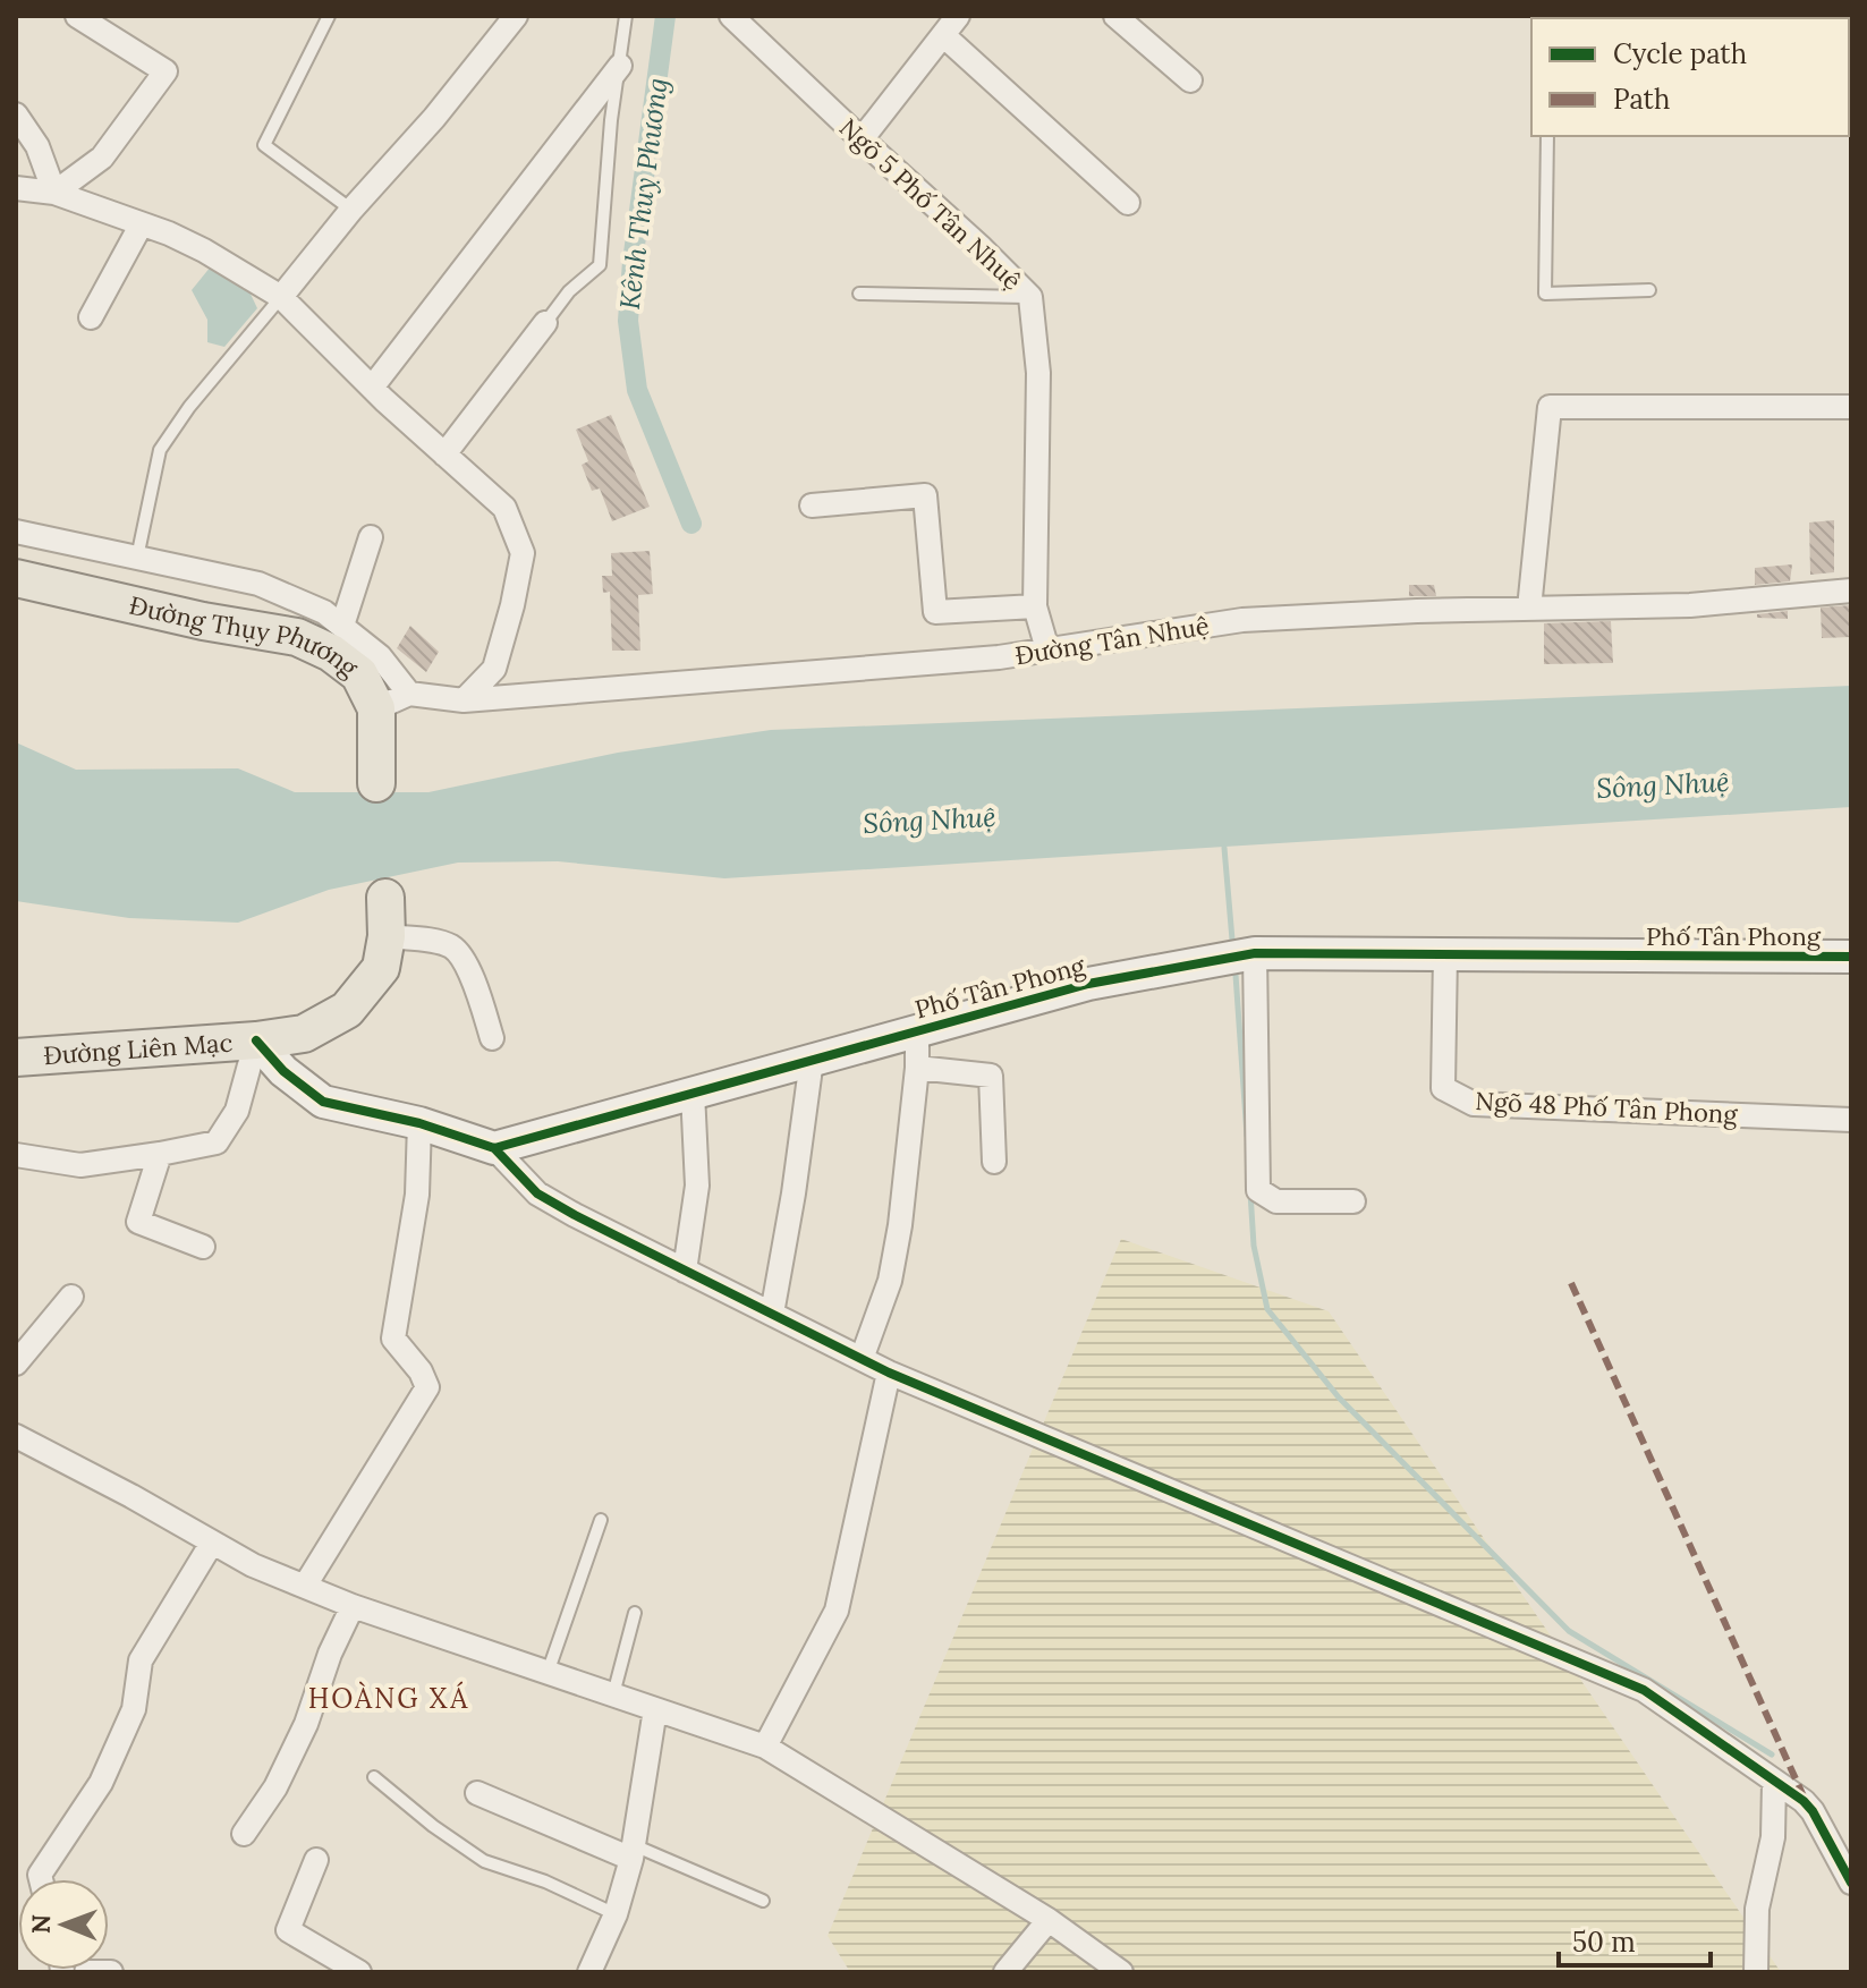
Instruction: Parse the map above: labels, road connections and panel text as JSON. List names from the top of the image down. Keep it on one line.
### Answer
{"streets":{"main road":["Đường Thụy Phương","Đường Liên Mạc"],"street":["Ngõ 5 Phố Tân Nhuệ","Đường Tân Nhuệ","Phố Tân Phong","Ngõ 48 Phố Tân Phong"]},"crossings":[["Ngõ 5 Phố Tân Nhuệ","Đường Tân Nhuệ"],["Đường Tân Nhuệ","Đường Thụy Phương"],["Phố Tân Phong","Ngõ 48 Phố Tân Phong"]],"districts":["HOÀNG XÁ"],"water":["Kênh Thuỵ Phương","Sông Nhuệ"],"legend":["Cycle path","Path"],"scale_bar":"50 m","north":"left"}
